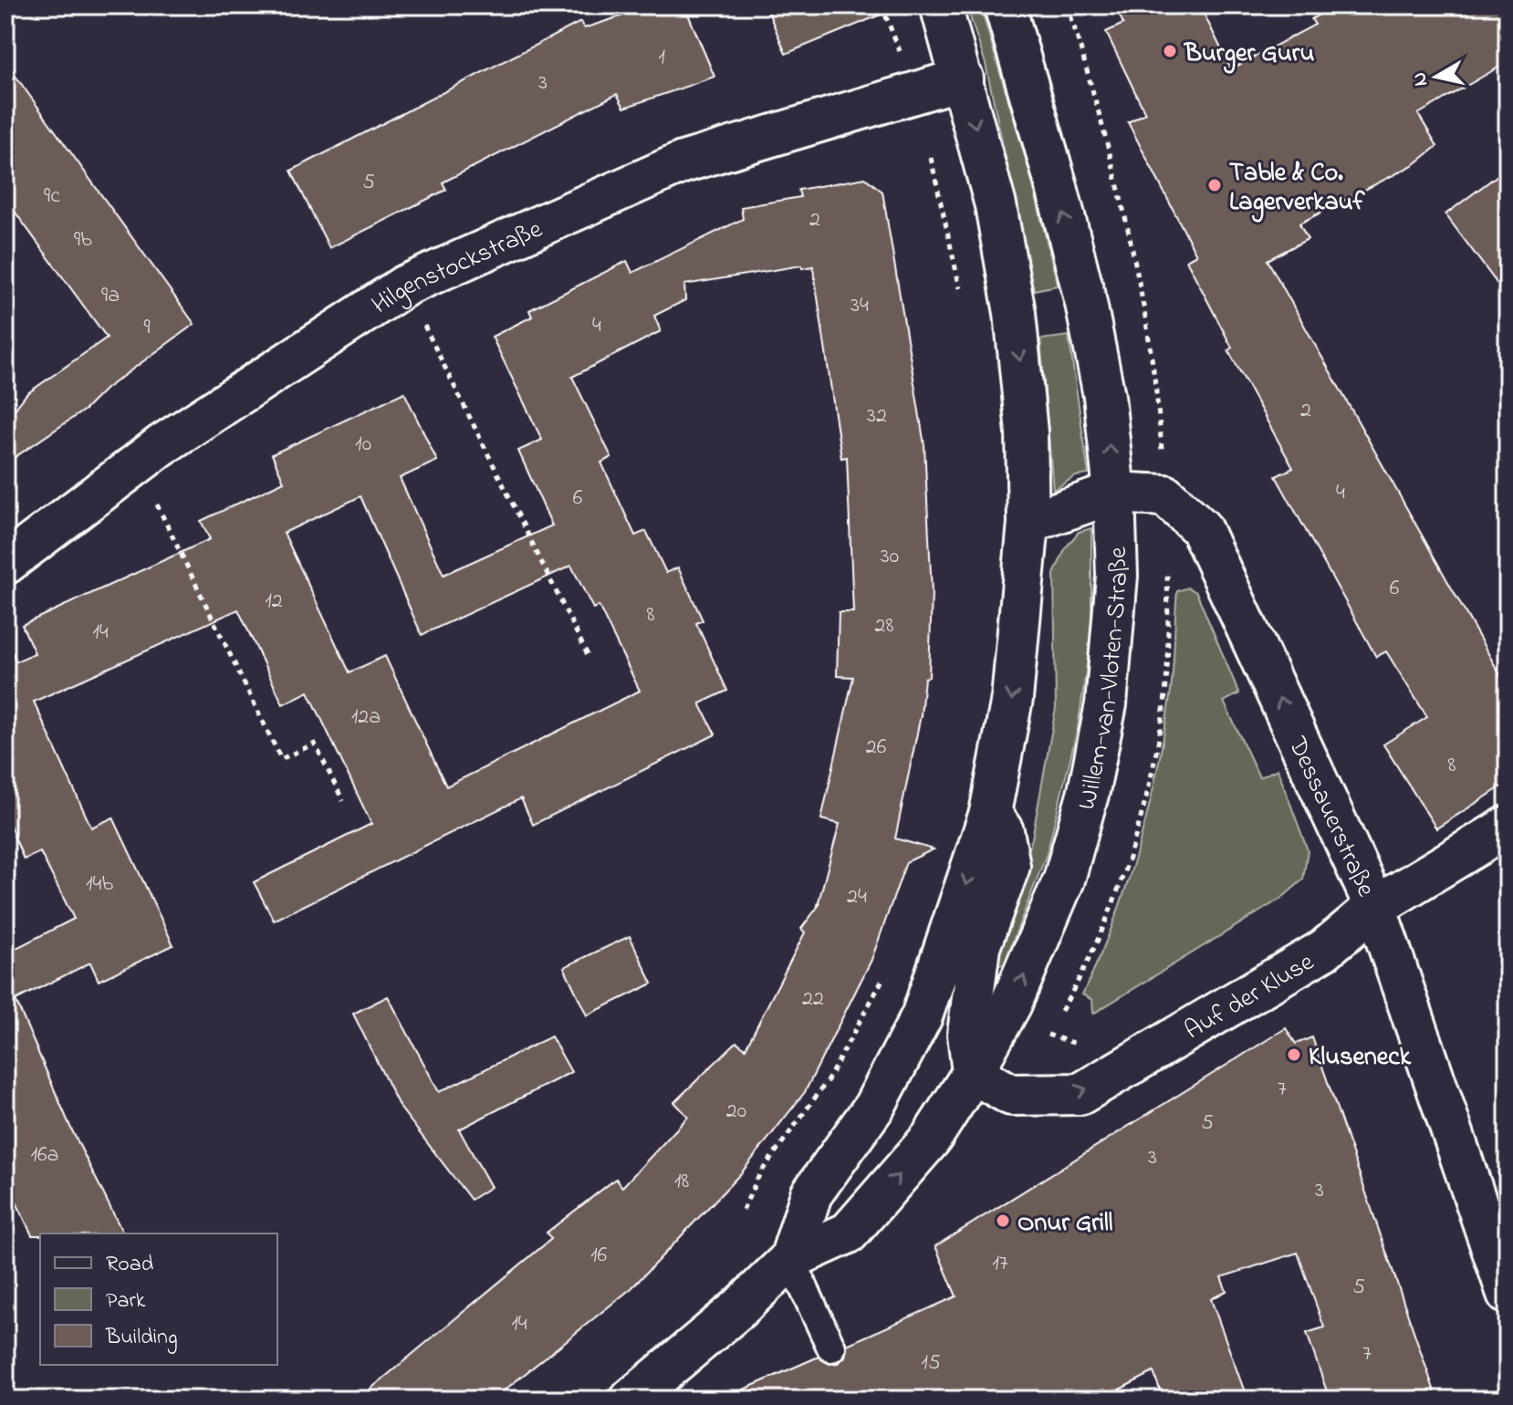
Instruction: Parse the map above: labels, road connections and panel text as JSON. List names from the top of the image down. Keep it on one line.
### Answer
{"streets":{"main road":["Hilgenstockstraße","Willem-van-Vloten-Straße","Dessauerstraße","Auf der Kluse"]},"crossings":[["Hilgenstockstraße","Willem-van-Vloten-Straße"],["Willem-van-Vloten-Straße","Dessauerstraße"],["Willem-van-Vloten-Straße","Auf der Kluse"],["Dessauerstraße","Auf der Kluse"]],"one_way":["Dessauerstraße","Auf der Kluse"],"places":["Burger Guru","Table & Co. Lagerverkauf","Kluseneck","Onur Grill"],"house_numbers":["1","3","5","9c","2","9b","9a","34","4","9","2","32","10","4","6","30","6","12","8","28","14","12a","26","8","14b","24","22","7","20","5","16a","3","18","3","16","17","5","14","7","15"],"legend":["Road","Park","Building"],"north":"left"}
